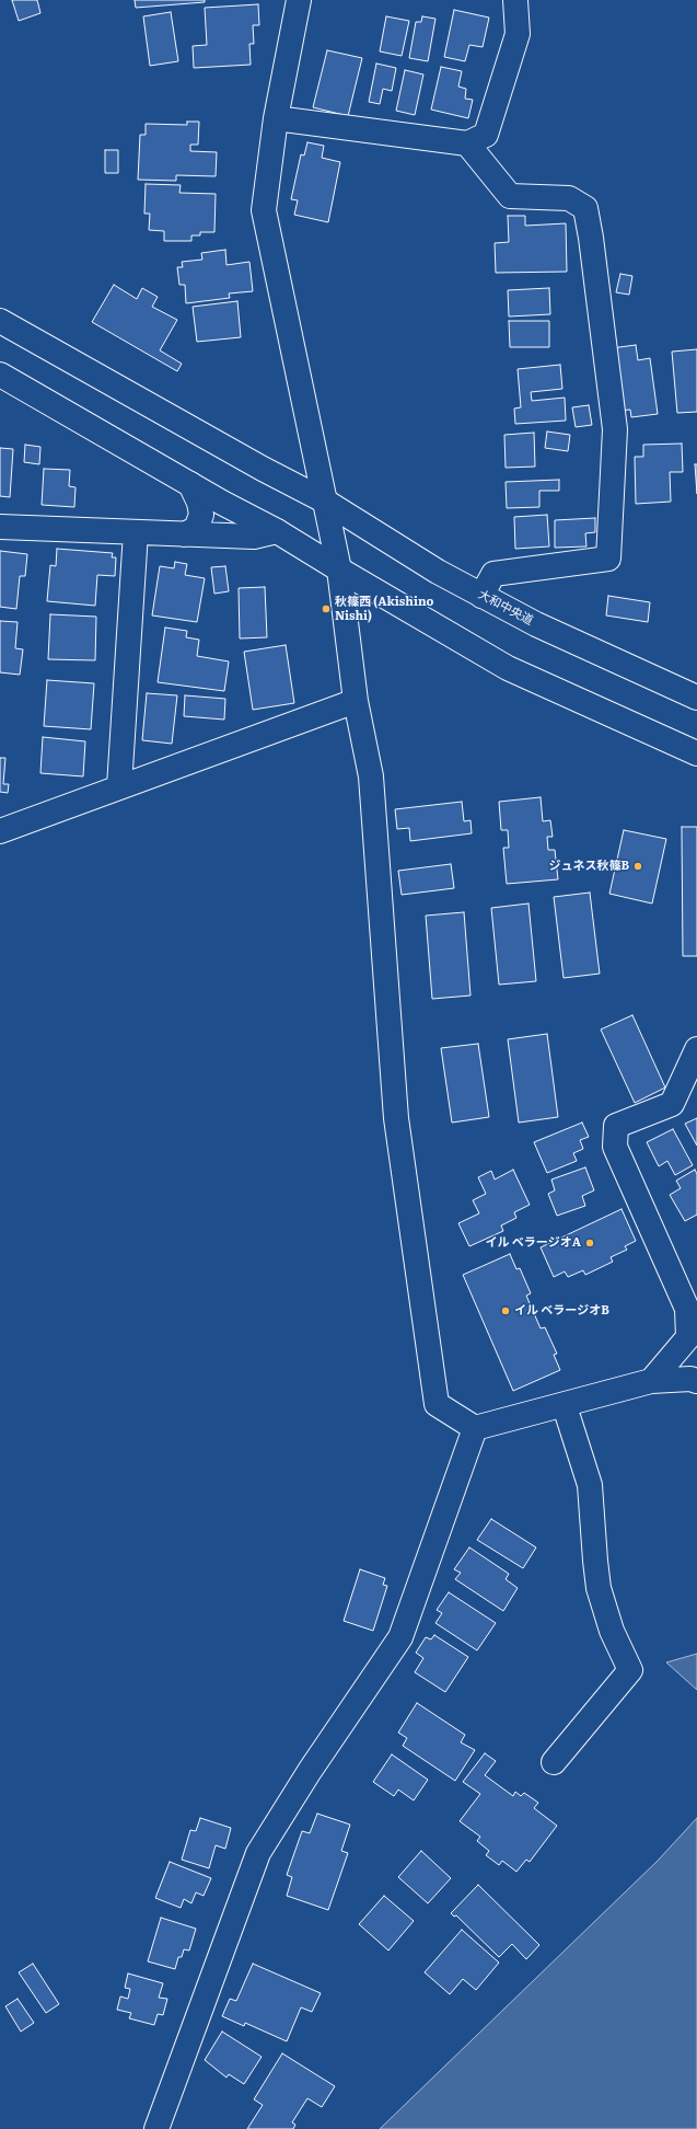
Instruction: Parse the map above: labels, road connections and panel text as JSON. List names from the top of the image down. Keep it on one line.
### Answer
{"streets":{"street":["大和中央道"]},"places":["秋篠西 (Akishino Nishi)","ジュネス秋篠B","イル ベラージオA","イル ベラージオB"]}
